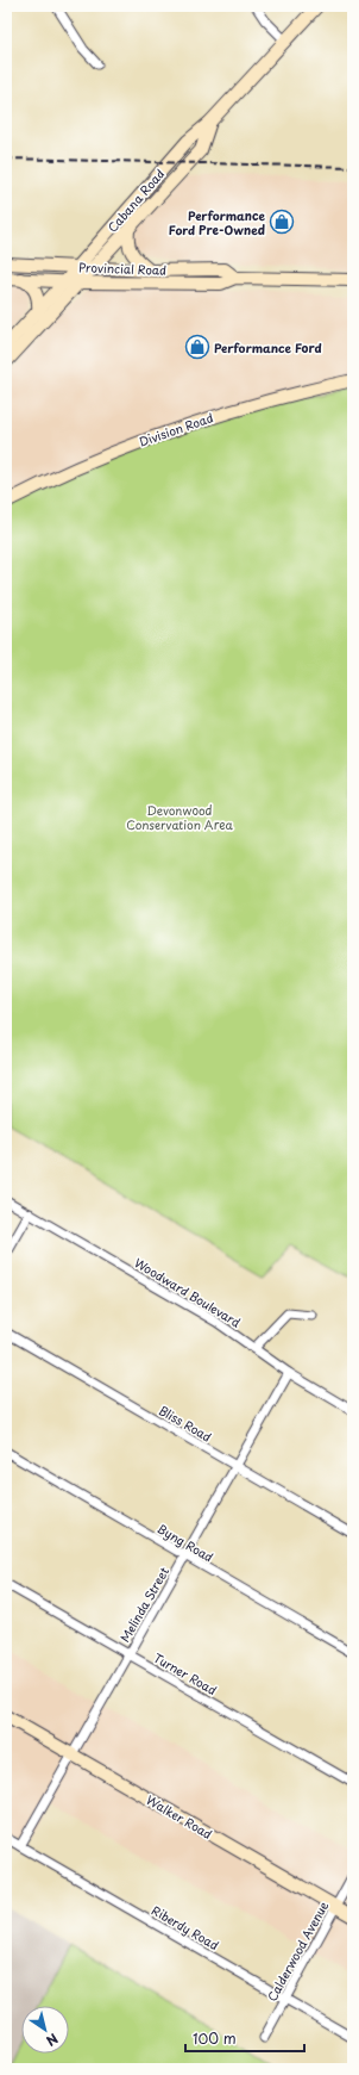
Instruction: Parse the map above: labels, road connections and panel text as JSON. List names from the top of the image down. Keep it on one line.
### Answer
{"streets":{"main road":["Cabana Road","Provincial Road","Division Road","Walker Road"],"street":["Woodward Boulevard","Bliss Road","Byng Road","Melinda Street","Turner Road","Riberdy Road","Calderwood Avenue"]},"crossings":[["Cabana Road","Provincial Road"],["Woodward Boulevard","Melinda Street"],["Bliss Road","Melinda Street"],["Byng Road","Melinda Street"],["Melinda Street","Turner Road"],["Melinda Street","Walker Road"],["Melinda Street","Riberdy Road"],["Walker Road","Calderwood Avenue"],["Riberdy Road","Calderwood Avenue"]],"parks":["Devonwood Conservation Area"],"places":{"shop":["Performance Ford Pre-Owned","Performance Ford"]},"scale_bar":"100 m","north":"bottom right"}
